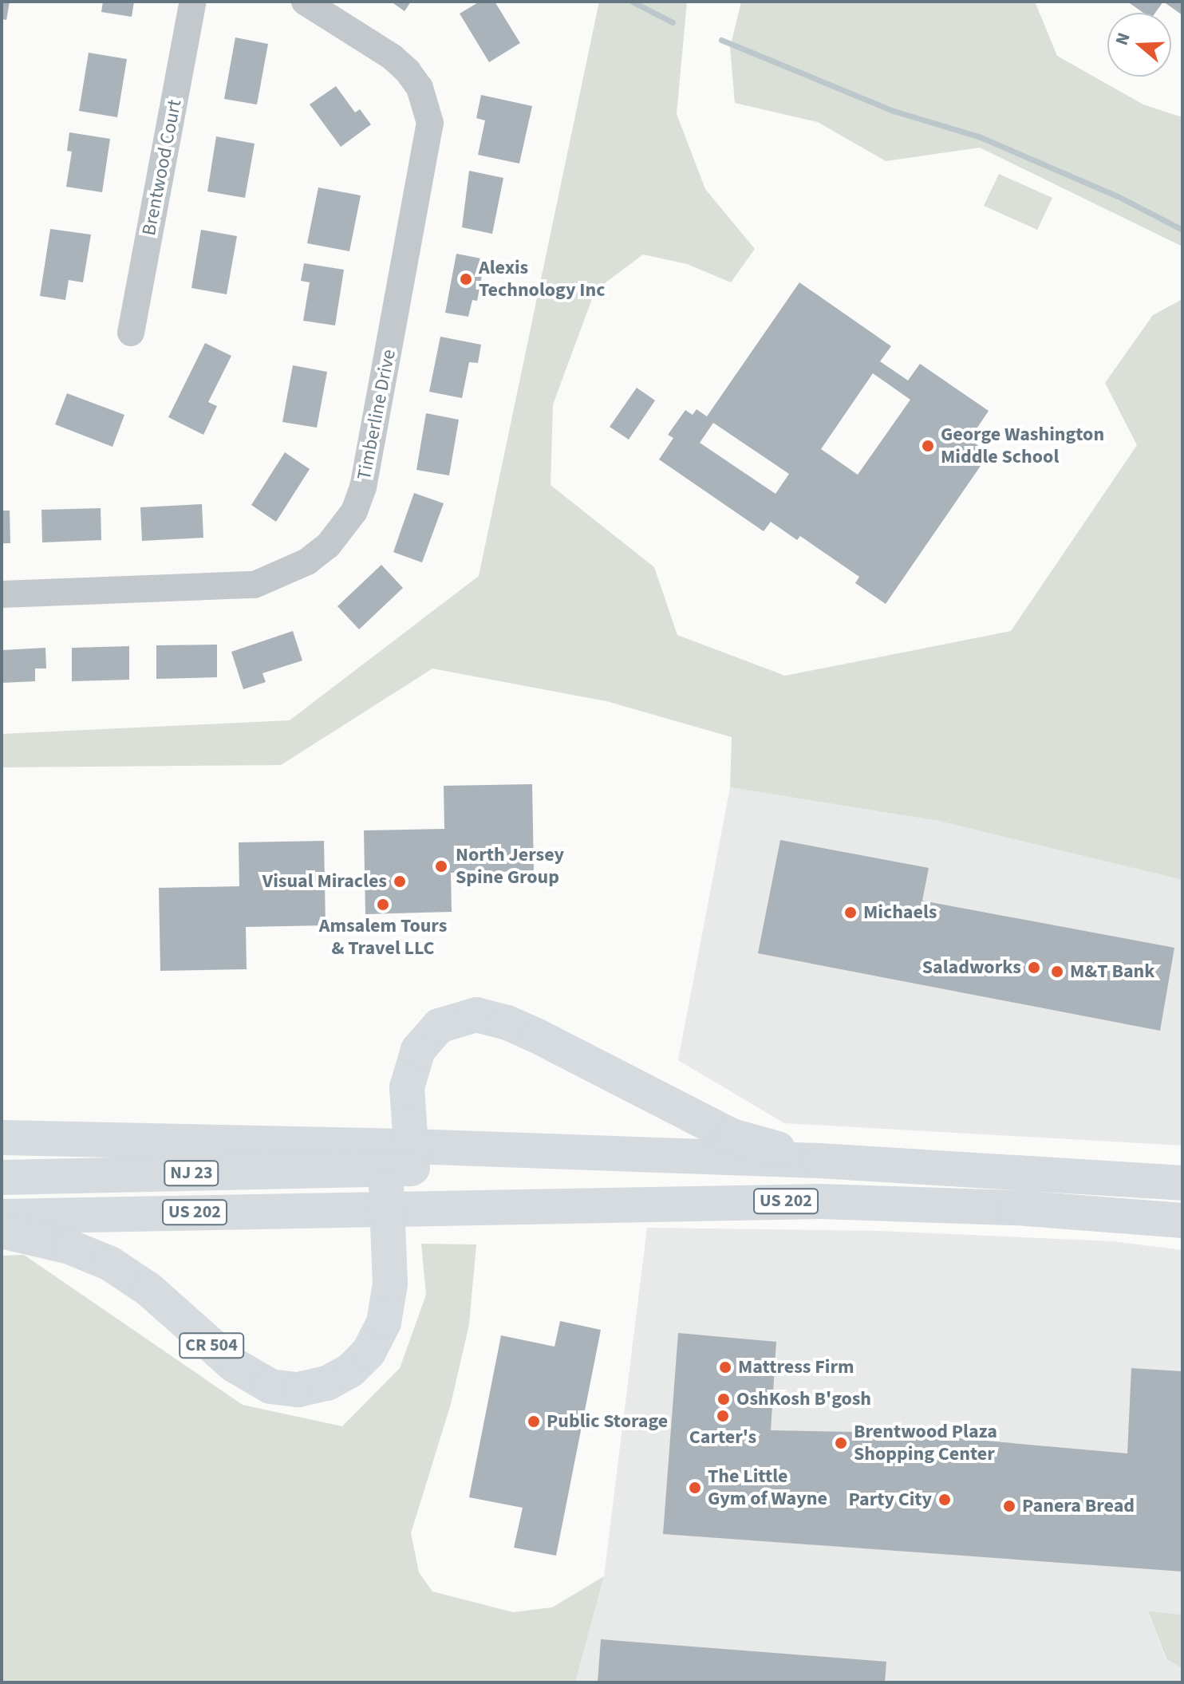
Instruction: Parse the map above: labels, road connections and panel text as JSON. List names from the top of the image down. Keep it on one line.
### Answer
{"streets":{"highway":["NJ 23","US 202","CR 504"],"street":["Brentwood Court","Timberline Drive"]},"crossings":[["NJ 23","US 202"],["NJ 23","CR 504"],["US 202","CR 504"]],"places":["Alexis Technology Inc","George Washington Middle School","North Jersey Spine Group","Visual Miracles","Amsalem Tours & Travel LLC","Michaels","Saladworks","M&T Bank","Mattress Firm","OshKosh B'gosh","Carter's","Public Storage","Brentwood Plaza Shopping Center","The Little Gym of Wayne","Party City","Panera Bread"],"north":"left"}
